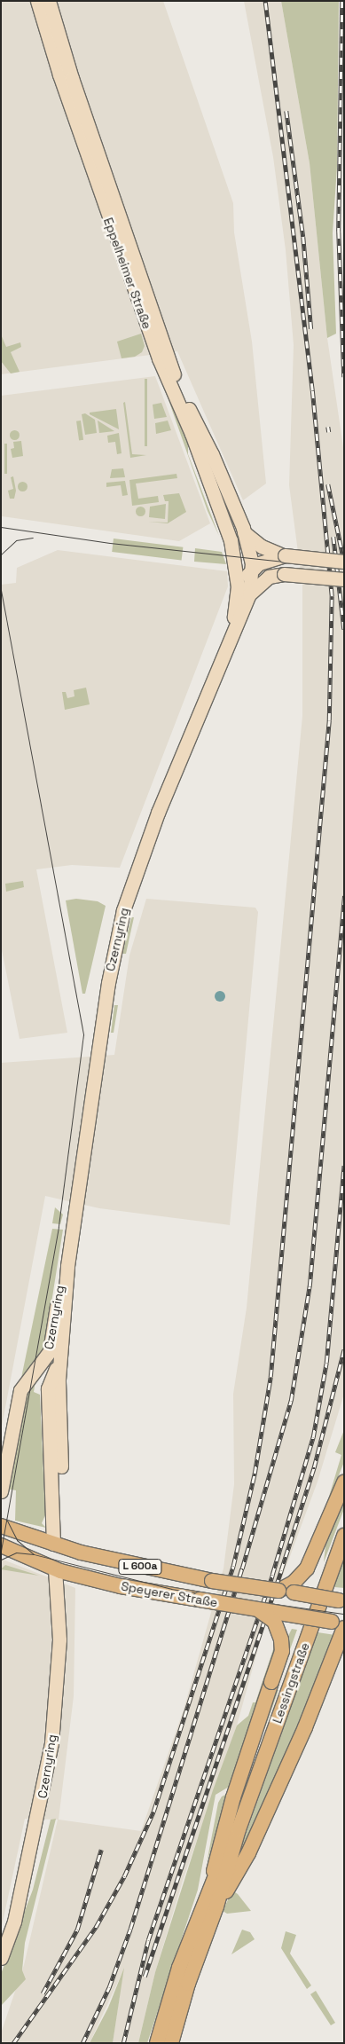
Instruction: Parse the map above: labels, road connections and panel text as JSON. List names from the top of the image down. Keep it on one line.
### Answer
{"streets":{"main road":["Eppelheimer Straße","Czernyring","L 600a","Speyerer Straße","Lessingstraße"]},"crossings":[["Eppelheimer Straße","Czernyring"],["Czernyring","Speyerer Straße"]]}
